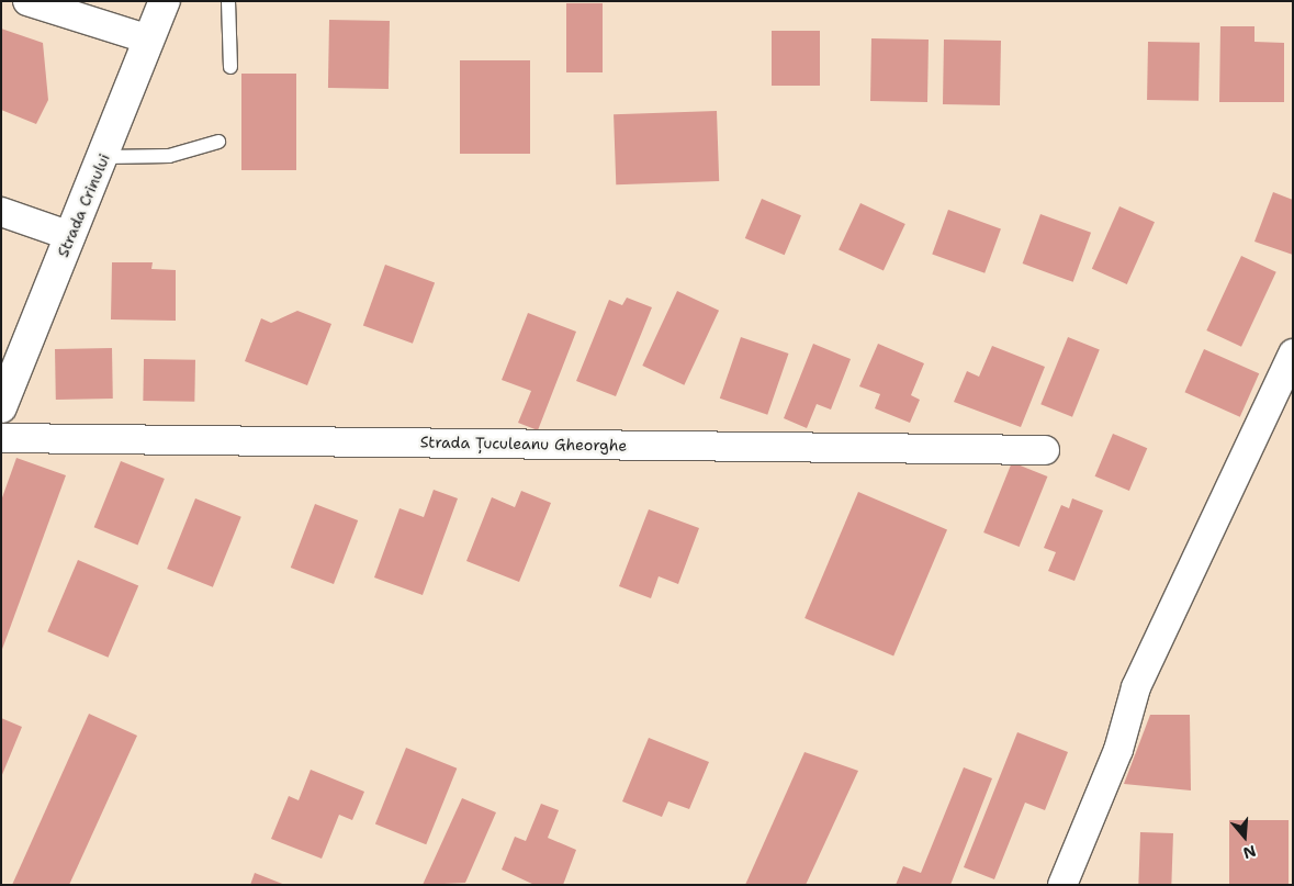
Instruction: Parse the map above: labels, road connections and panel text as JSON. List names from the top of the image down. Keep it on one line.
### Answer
{"streets":{"street":["Strada Crinului","Strada Țuculeanu Gheorghe"]},"north":"bottom"}
